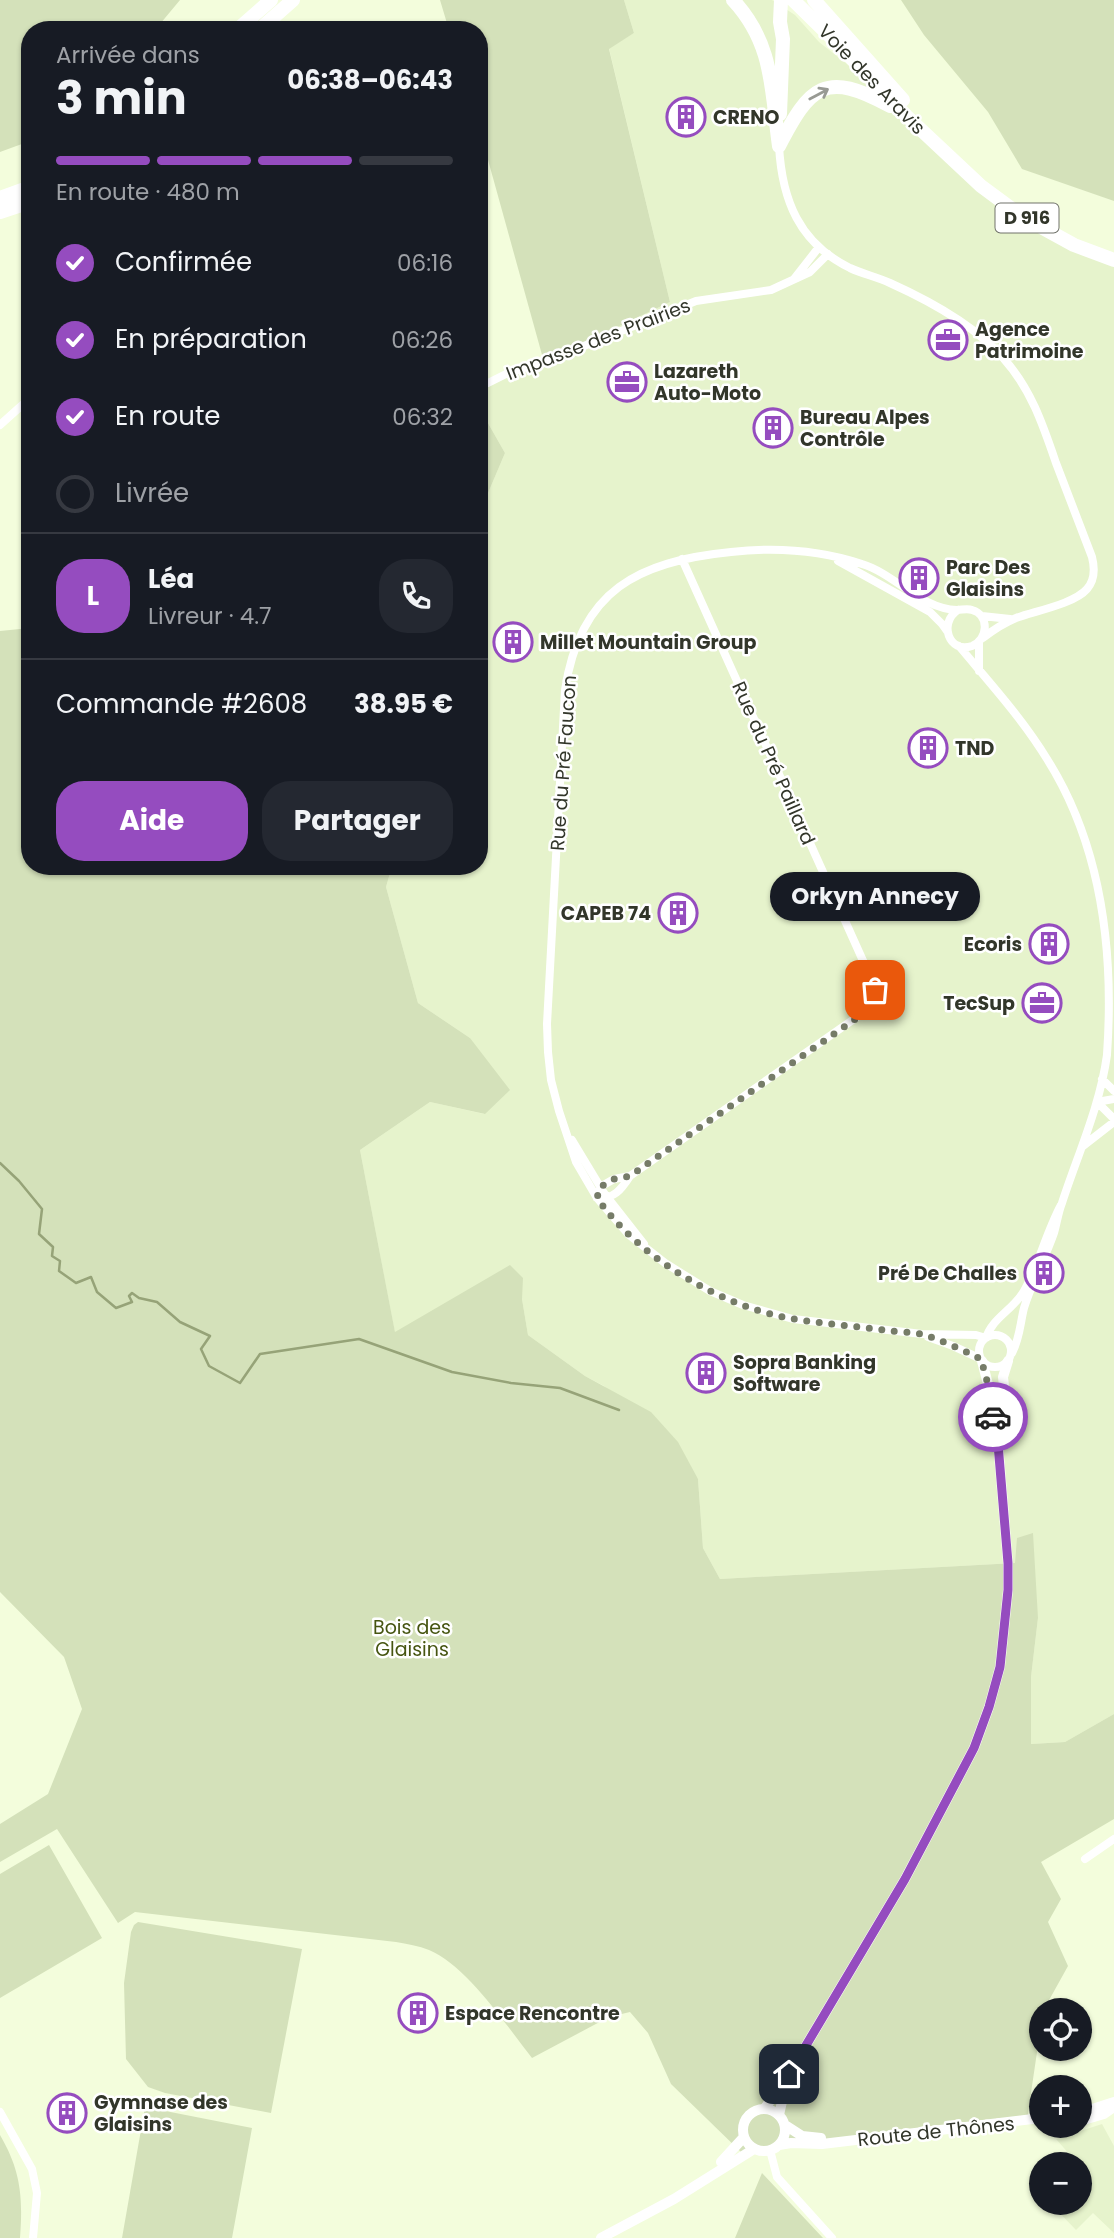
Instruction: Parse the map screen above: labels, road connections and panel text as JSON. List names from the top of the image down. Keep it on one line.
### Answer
{"streets":{"highway":["Voie des Aravis","D 916"],"main road":["Route de Thônes"],"street":["Impasse des Prairies","Rue du Pré Faucon","Rue du Pré Paillard"]},"crossings":[["Rue du Pré Faucon","Rue du Pré Paillard"]],"parks":["Bois des Glaisins"],"places":{"building":["CRENO","Bureau Alpes Contrôle","Parc Des Glaisins","Millet Mountain Group","TND","CAPEB 74","Ecoris","Pré De Challes","Sopra Banking Software","Espace Rencontre","Gymnase des Glaisins"],"office":["Agence Patrimoine","Lazareth Auto-Moto","TecSup"],"other":["Orkyn Annecy"]},"page":{"heading":["3 min","Arrivée dans","06:38–06:43"],"panel":["Léa","Livreur · 4.7","Commande #2608","38.95 €"],"bar":"En route · 480 m","list":[["Confirmée","06:16"],["En préparation","06:26"],["En route","06:32"],"Livrée"],"round":"L","buttons":["Aide","Partager"],"bubble":"Orkyn Annecy","map_buttons":["+","−"]}}
